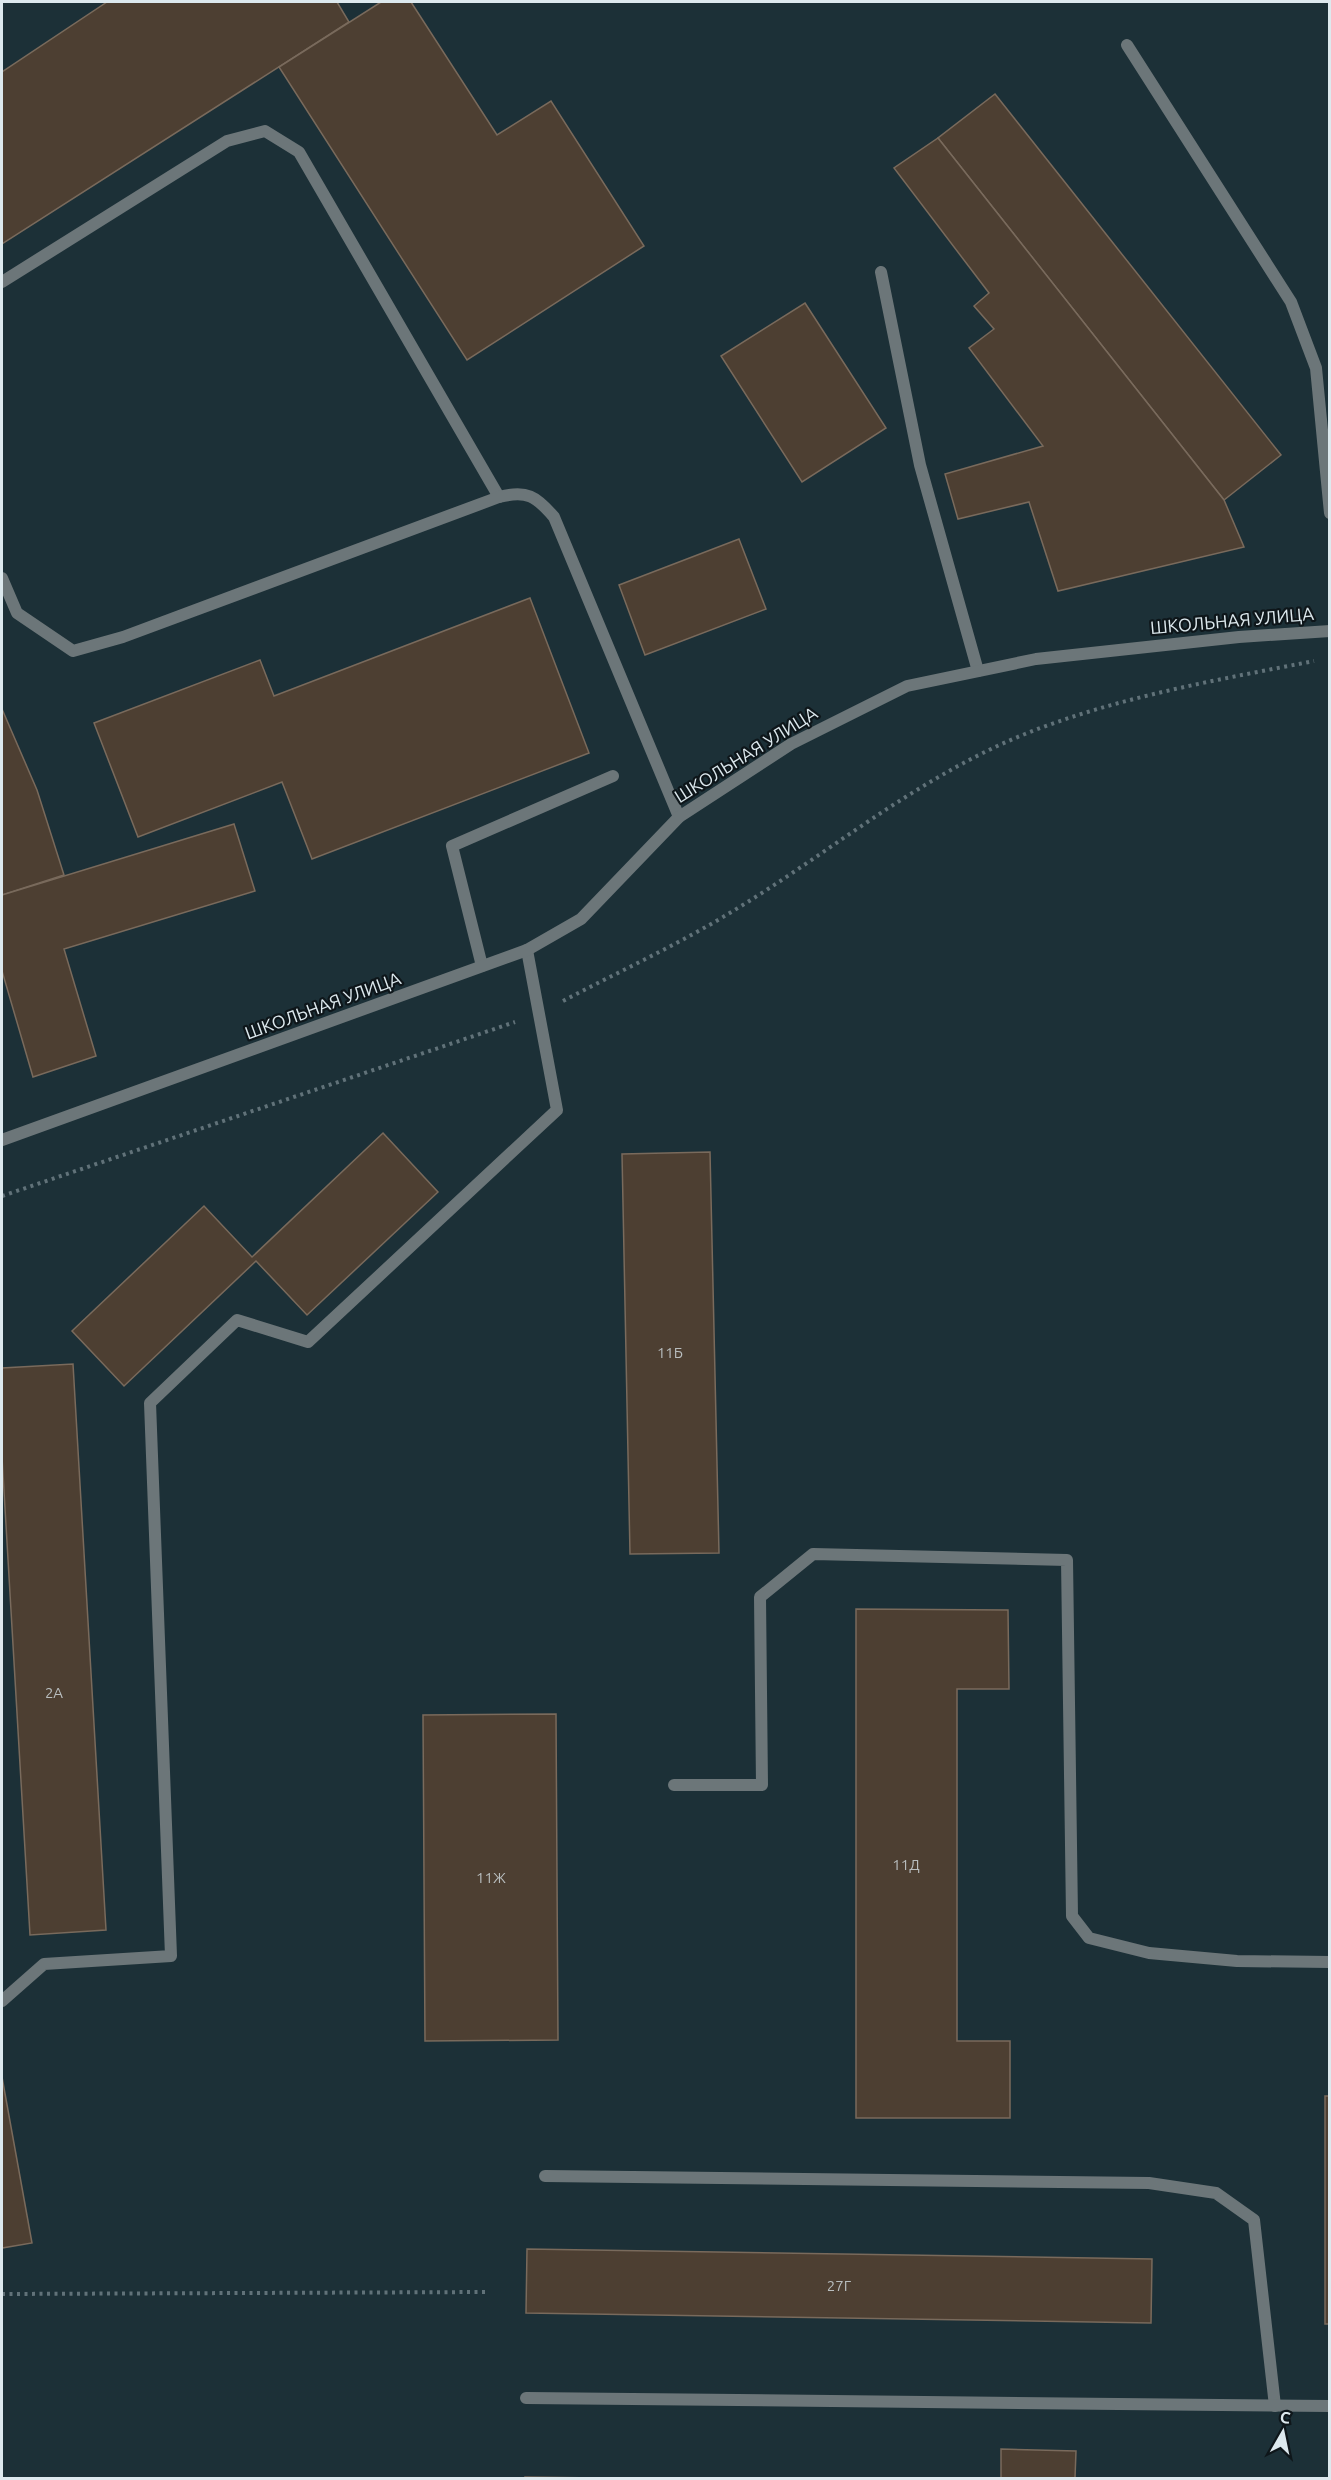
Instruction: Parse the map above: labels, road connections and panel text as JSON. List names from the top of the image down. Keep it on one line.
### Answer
{"streets":{"street":["ШКОЛЬНАЯ УЛИЦА"]},"house_numbers":["11Б","2А","11Д","11Ж","27Г"],"north":"top"}
